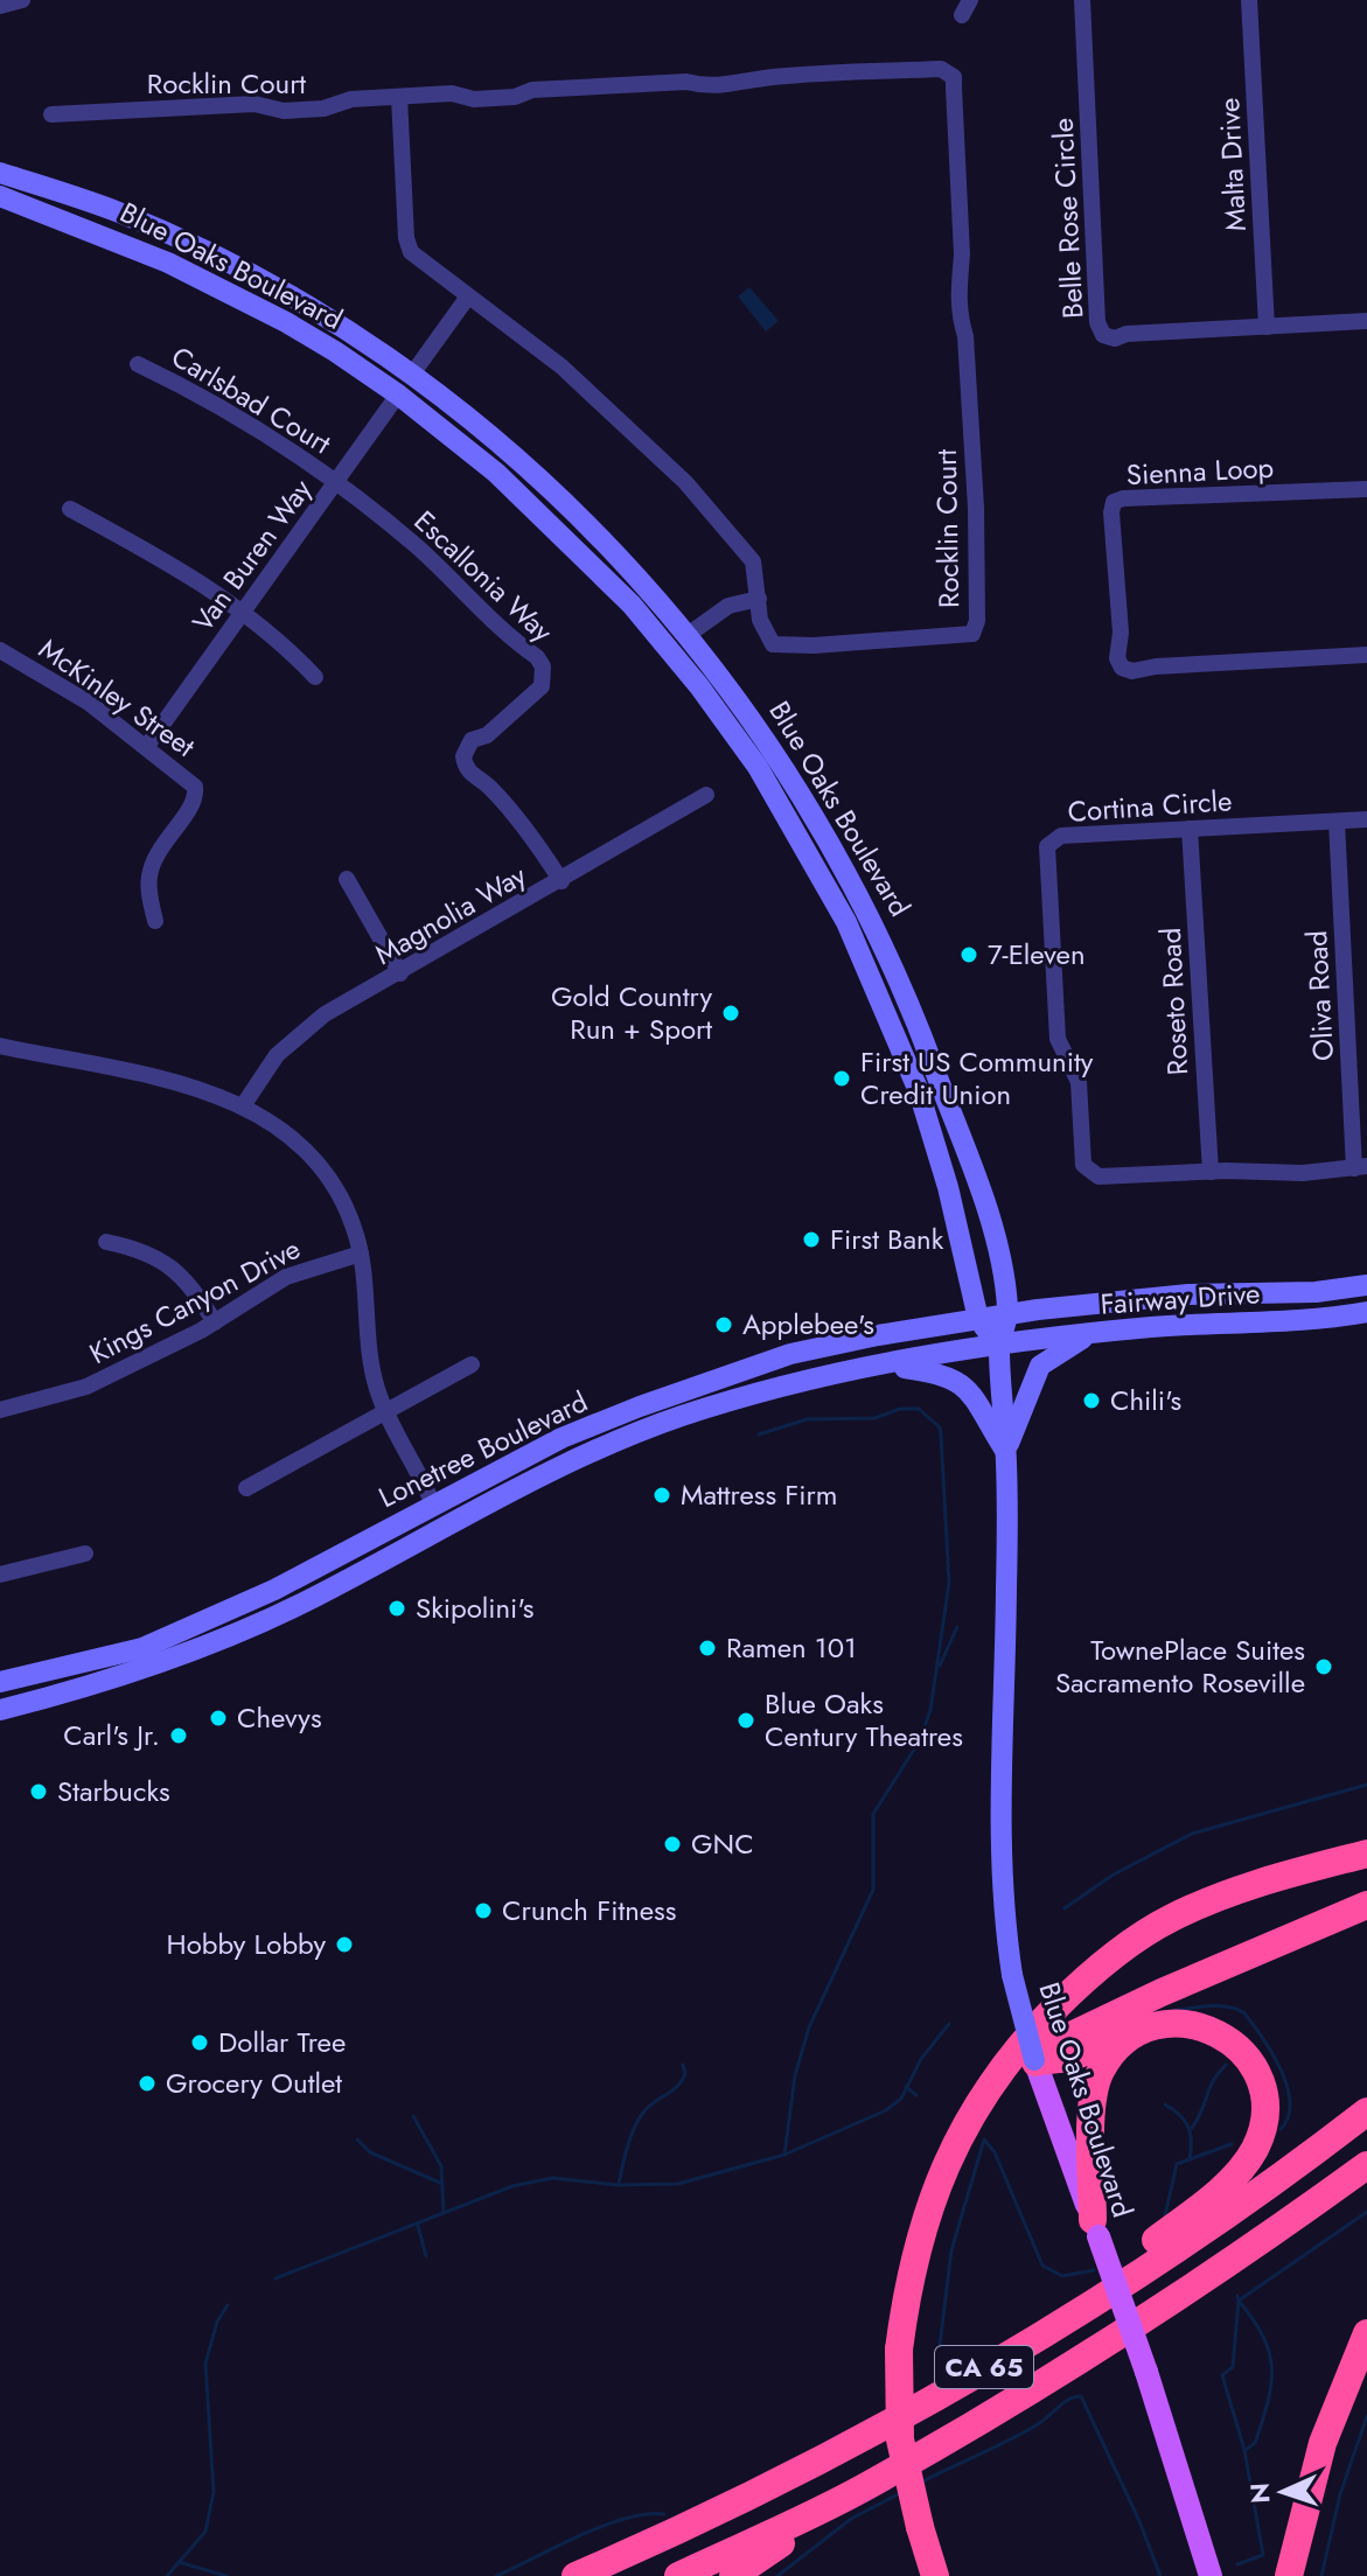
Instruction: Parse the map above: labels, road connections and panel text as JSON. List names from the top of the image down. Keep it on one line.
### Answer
{"streets":{"highway":["CA 65"],"main road":["Blue Oaks Boulevard","Fairway Drive","Lonetree Boulevard"],"street":["Rocklin Court","Malta Drive","Belle Rose Circle","Carlsbad Court","Sienna Loop","Van Buren Way","Escallonia Way","McKinley Street","Cortina Circle","Magnolia Way","Oliva Road","Roseto Road","Kings Canyon Drive"]},"crossings":[["Malta Drive","Belle Rose Circle"],["Blue Oaks Boulevard","Van Buren Way"],["Blue Oaks Boulevard","Fairway Drive"],["Blue Oaks Boulevard","Lonetree Boulevard"],["Carlsbad Court","Van Buren Way"],["Carlsbad Court","Escallonia Way"],["Van Buren Way","Escallonia Way"],["Van Buren Way","McKinley Street"],["Escallonia Way","Magnolia Way"],["Cortina Circle","Oliva Road"],["Cortina Circle","Roseto Road"],["Fairway Drive","Lonetree Boulevard"]],"places":["7-Eleven","Gold Country Run + Sport","First US Community Credit Union","First Bank","Applebee's","Chili's","Mattress Firm","Skipolini's","Ramen 101","TownePlace Suites Sacramento Roseville","Chevys","Blue Oaks Century Theatres","Carl's Jr.","Starbucks","GNC","Crunch Fitness","Hobby Lobby","Dollar Tree","Grocery Outlet"],"north":"left"}
